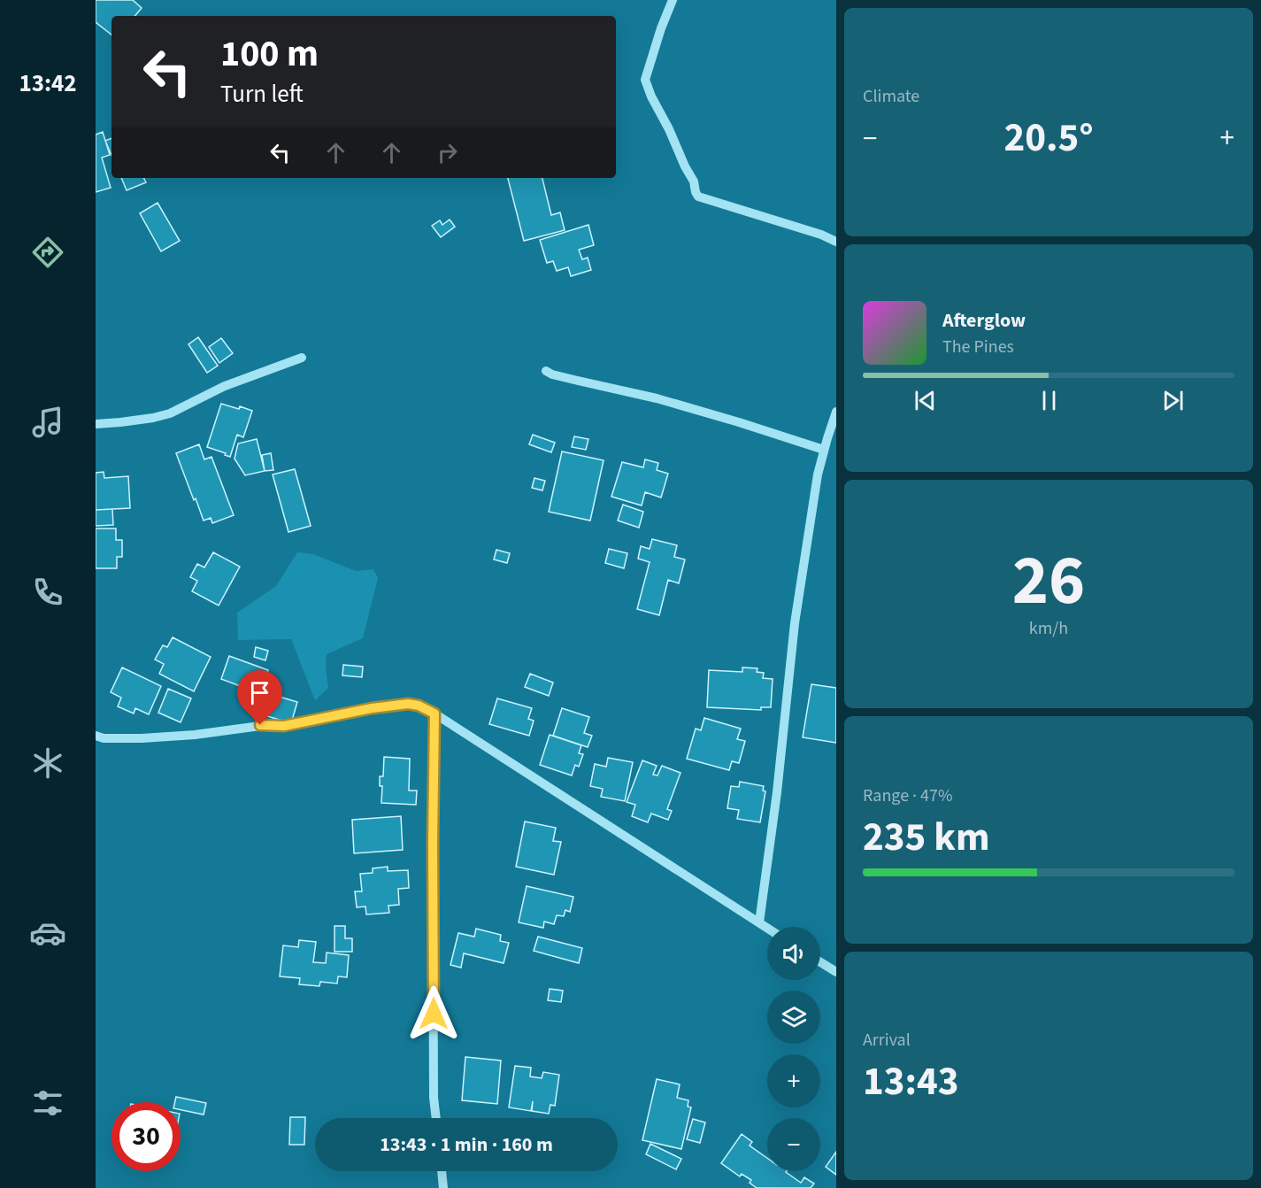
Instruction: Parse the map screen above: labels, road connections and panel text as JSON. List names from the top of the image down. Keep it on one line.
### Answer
{"page":{"tabs":"13:42","tile":["Climate",["26","km/h"],["Range · 47%","235 km"],["Arrival","13:43"]],"turn":["100 m","Turn left"],"heat":["−","20.5°","+"],"song":["Afterglow","The Pines"],"map_buttons":["+","−"],"limit":"30","trip":"13:43 · 1 min · 160 m"}}
